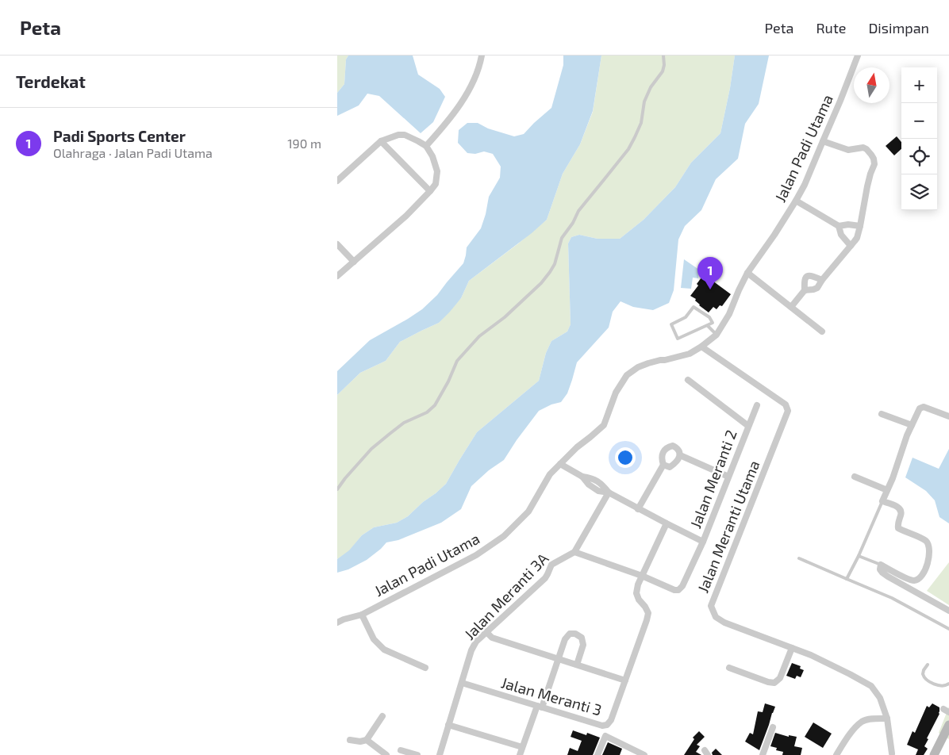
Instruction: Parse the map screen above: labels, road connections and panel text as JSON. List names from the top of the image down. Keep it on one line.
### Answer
{"streets":{"street":["Jalan Padi Utama","Jalan Meranti 2","Jalan Meranti Utama","Jalan Meranti 3A","Jalan Meranti 3"]},"crossings":[["Jalan Padi Utama","Jalan Meranti Utama"],["Jalan Meranti 2","Jalan Meranti Utama"],["Jalan Meranti 2","Jalan Meranti 3"],["Jalan Meranti Utama","Jalan Meranti 3"],["Jalan Meranti 3A","Jalan Meranti 3"]],"north":"top","page":{"header":"Peta","nav":["Peta","Rute","Disimpan"],"heading":"Terdekat","map_buttons":["+","−"],"list":[{"mark":"1","name":"Padi Sports Center","note":"Olahraga · Jalan Padi Utama","value":"190 m"}],"pins":"1"}}
